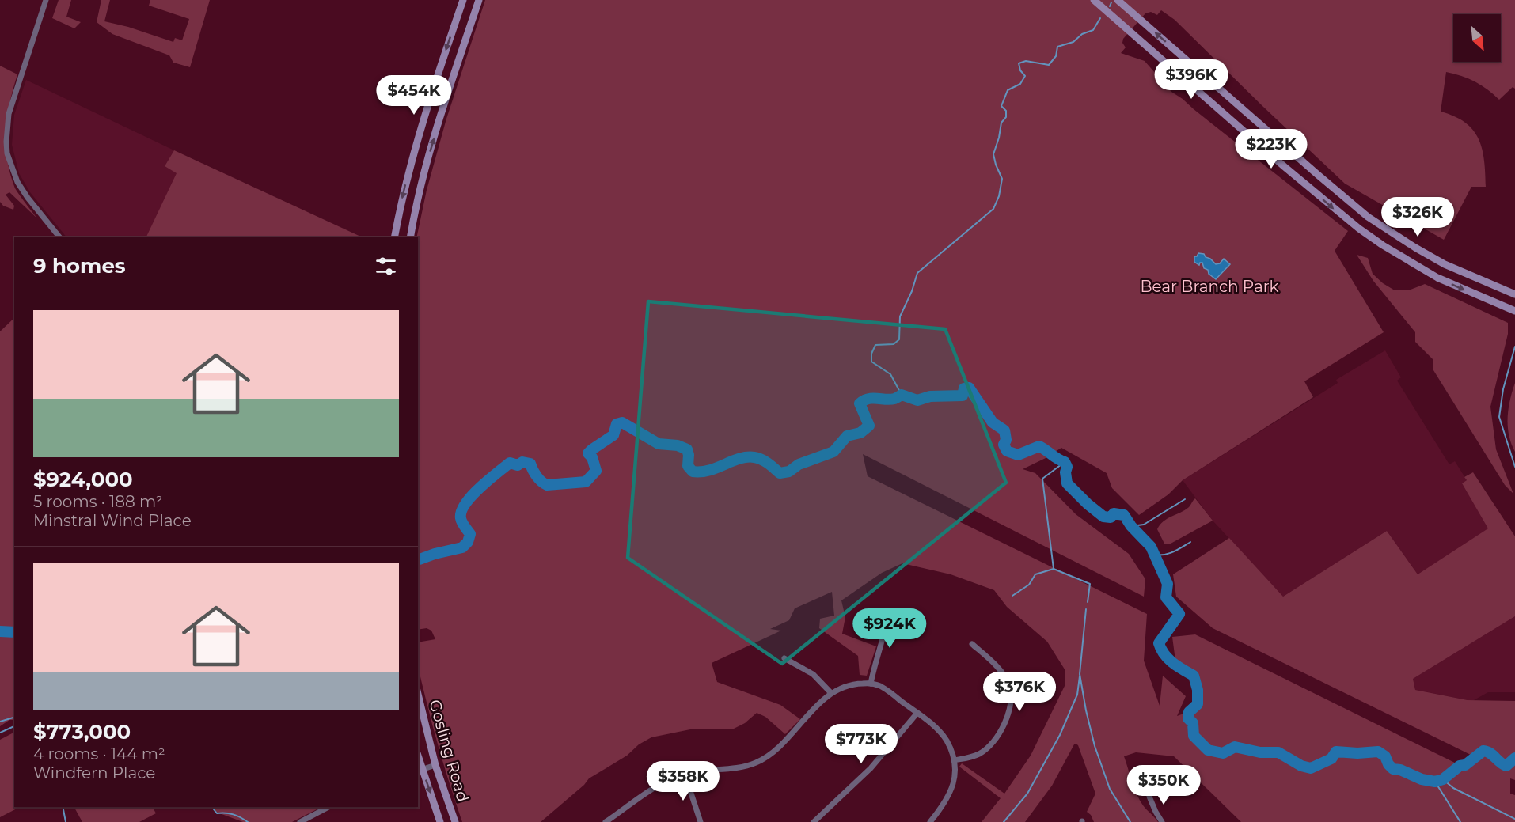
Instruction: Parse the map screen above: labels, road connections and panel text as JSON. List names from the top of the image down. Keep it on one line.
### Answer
{"streets":{"main road":["Gosling Road"]},"parks":["Bear Branch Park"],"north":"bottom right","page":{"price":["$396K","$454K","$223K","$326K","$924K","$376K","$773K","$358K","$350K"],"heading":"9 homes","list":[{"name":"$924,000","note":"5 rooms · 188 m² · Minstral Wind Place"},{"name":"$773,000","note":"4 rooms · 144 m² · Windfern Place"}]}}
